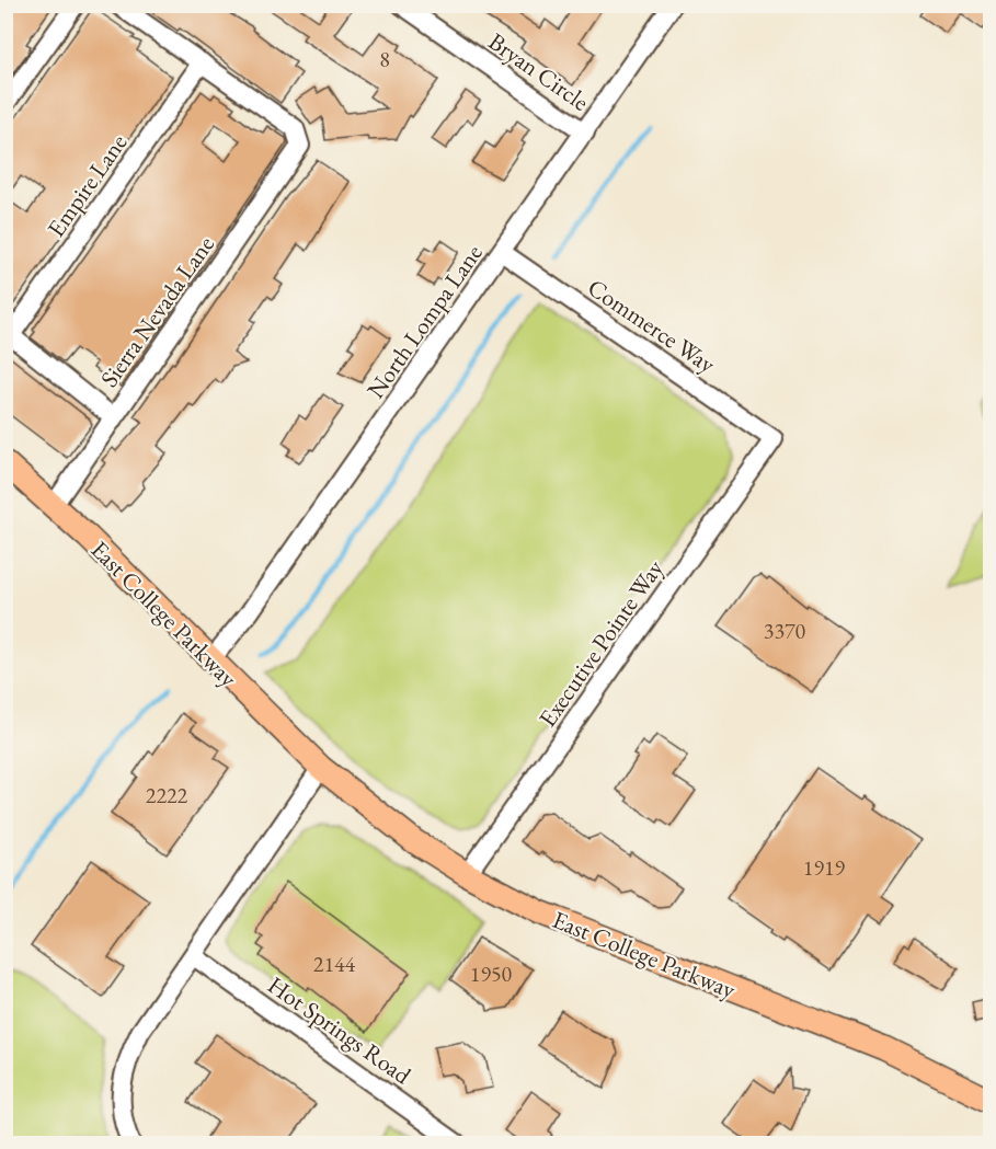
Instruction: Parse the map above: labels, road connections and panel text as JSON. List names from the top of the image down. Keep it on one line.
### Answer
{"streets":{"main road":["East College Parkway"],"street":["Bryan Circle","Empire Lane","Sierra Nevada Lane","North Lompa Lane","Commerce Way","Executive Pointe Way","Hot Springs Road"]},"crossings":[["Bryan Circle","North Lompa Lane"],["Empire Lane","Sierra Nevada Lane"],["Sierra Nevada Lane","East College Parkway"],["North Lompa Lane","Commerce Way"],["North Lompa Lane","East College Parkway"],["Commerce Way","Executive Pointe Way"],["East College Parkway","Executive Pointe Way"]],"house_numbers":["8","3370","2222","1919","2144","1950"]}
